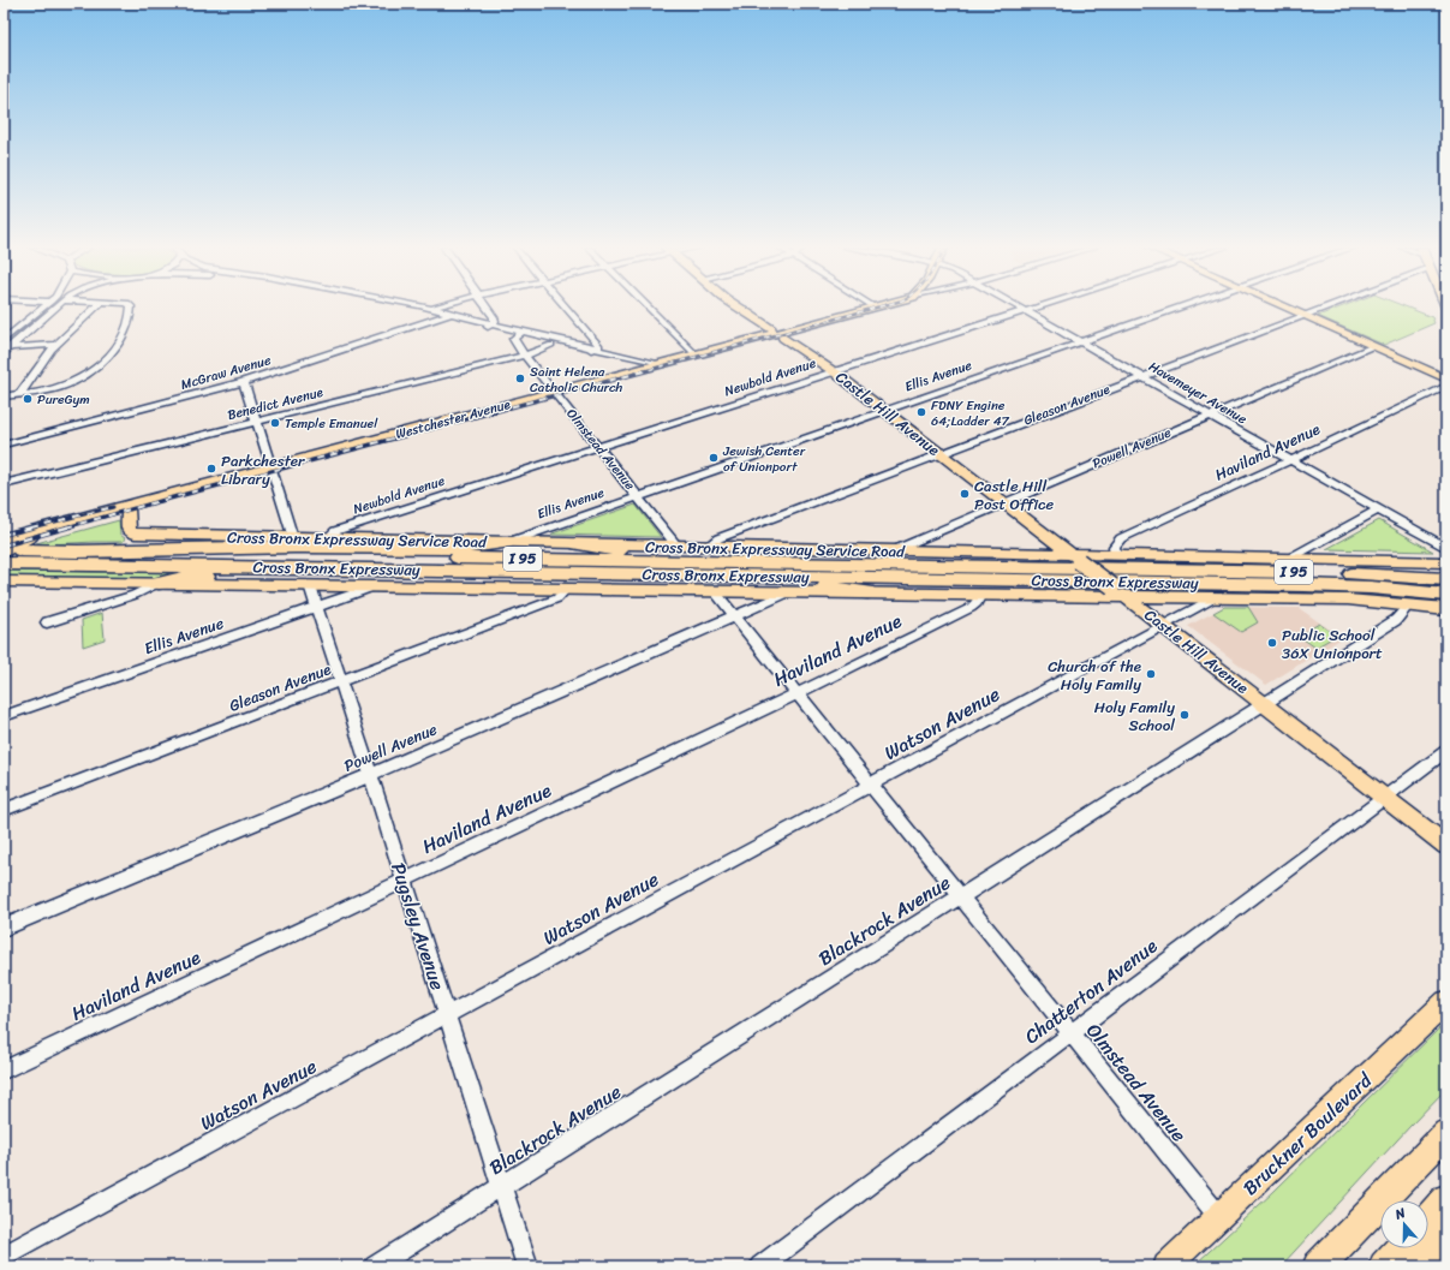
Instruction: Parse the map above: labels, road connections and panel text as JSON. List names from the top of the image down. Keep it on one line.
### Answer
{"streets":{"highway":["I 95","Cross Bronx Expressway"],"main road":["Castle Hill Avenue","Westchester Avenue","Cross Bronx Expressway Service Road","Bruckner Boulevard"],"street":["McGraw Avenue","Ellis Avenue","Newbold Avenue","Havemeyer Avenue","Benedict Avenue","Gleason Avenue","Powell Avenue","Olmstead Avenue","Haviland Avenue","Watson Avenue","Blackrock Avenue","Pugsley Avenue","Chatterton Avenue"]},"crossings":[["Ellis Avenue","Havemeyer Avenue"],["Ellis Avenue","Castle Hill Avenue"],["Ellis Avenue","Olmstead Avenue"],["Ellis Avenue","Cross Bronx Expressway Service Road"],["Ellis Avenue","Pugsley Avenue"],["Newbold Avenue","Havemeyer Avenue"],["Newbold Avenue","Castle Hill Avenue"],["Newbold Avenue","Olmstead Avenue"],["Newbold Avenue","Cross Bronx Expressway Service Road"],["Havemeyer Avenue","Gleason Avenue"],["Havemeyer Avenue","Powell Avenue"],["Havemeyer Avenue","Haviland Avenue"],["Benedict Avenue","Olmstead Avenue"],["Gleason Avenue","Castle Hill Avenue"],["Gleason Avenue","Cross Bronx Expressway Service Road"],["Gleason Avenue","Pugsley Avenue"],["Castle Hill Avenue","Powell Avenue"],["Castle Hill Avenue","Cross Bronx Expressway Service Road"],["Castle Hill Avenue","Watson Avenue"],["Castle Hill Avenue","Blackrock Avenue"],["Castle Hill Avenue","Chatterton Avenue"],["Westchester Avenue","Olmstead Avenue"],["Westchester Avenue","Cross Bronx Expressway Service Road"],["Powell Avenue","Olmstead Avenue"],["Powell Avenue","Cross Bronx Expressway Service Road"],["Powell Avenue","Pugsley Avenue"],["Olmstead Avenue","Haviland Avenue"],["Olmstead Avenue","Cross Bronx Expressway Service Road"],["Olmstead Avenue","Watson Avenue"],["Olmstead Avenue","Blackrock Avenue"],["Olmstead Avenue","Chatterton Avenue"],["Olmstead Avenue","Bruckner Boulevard"],["Haviland Avenue","Cross Bronx Expressway Service Road"],["Haviland Avenue","Pugsley Avenue"],["Watson Avenue","Pugsley Avenue"],["Blackrock Avenue","Pugsley Avenue"]],"places":["Saint Helena Catholic Church","PureGym","FDNY Engine 64;Ladder 47","Temple Emanuel","Jewish Center of Unionport","Parkchester Library","Castle Hill Post Office","Public School 36X Unionport","Church of the Holy Family","Holy Family School"],"north":"top"}
